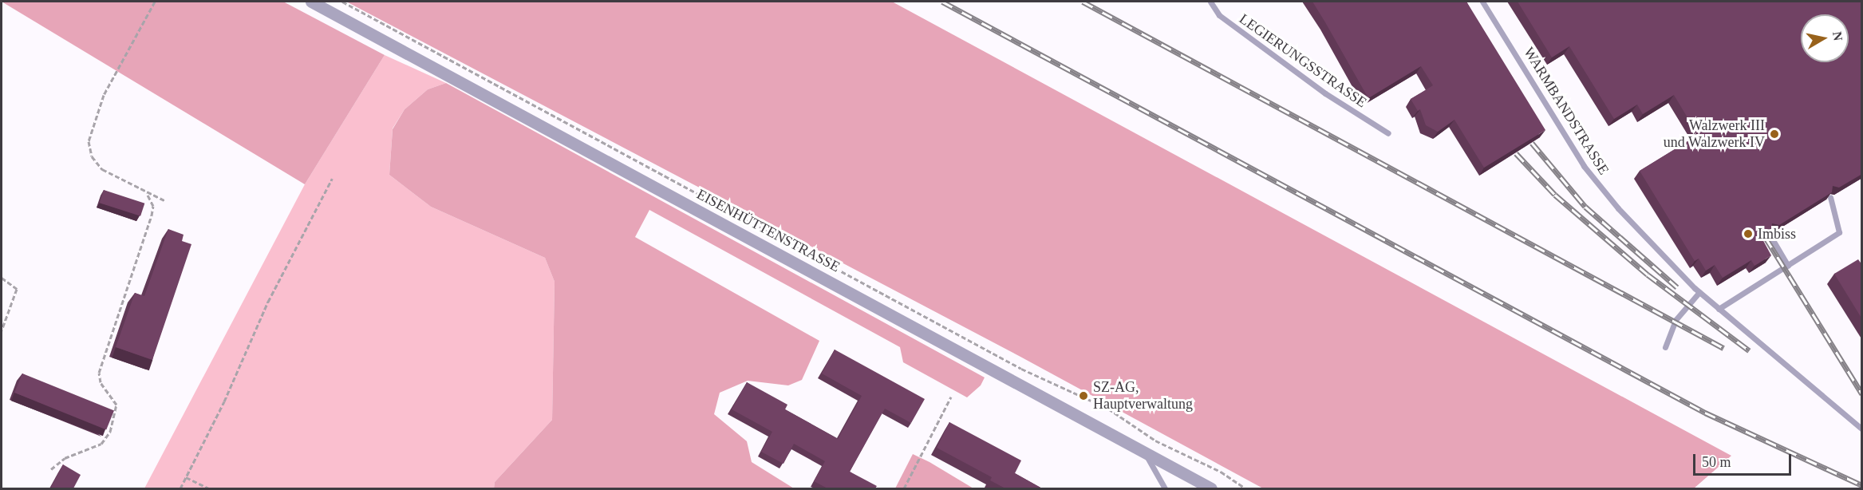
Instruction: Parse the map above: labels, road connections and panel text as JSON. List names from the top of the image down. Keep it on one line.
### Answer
{"streets":{"street":["EISENHÜTTENSTRASSE"],"lane":["LEGIERUNGSSTRASSE","WARMBANDSTRASSE"]},"places":["Walzwerk III und Walzwerk IV","Imbiss","SZ-AG, Hauptverwaltung"],"scale_bar":"50 m","north":"right"}
